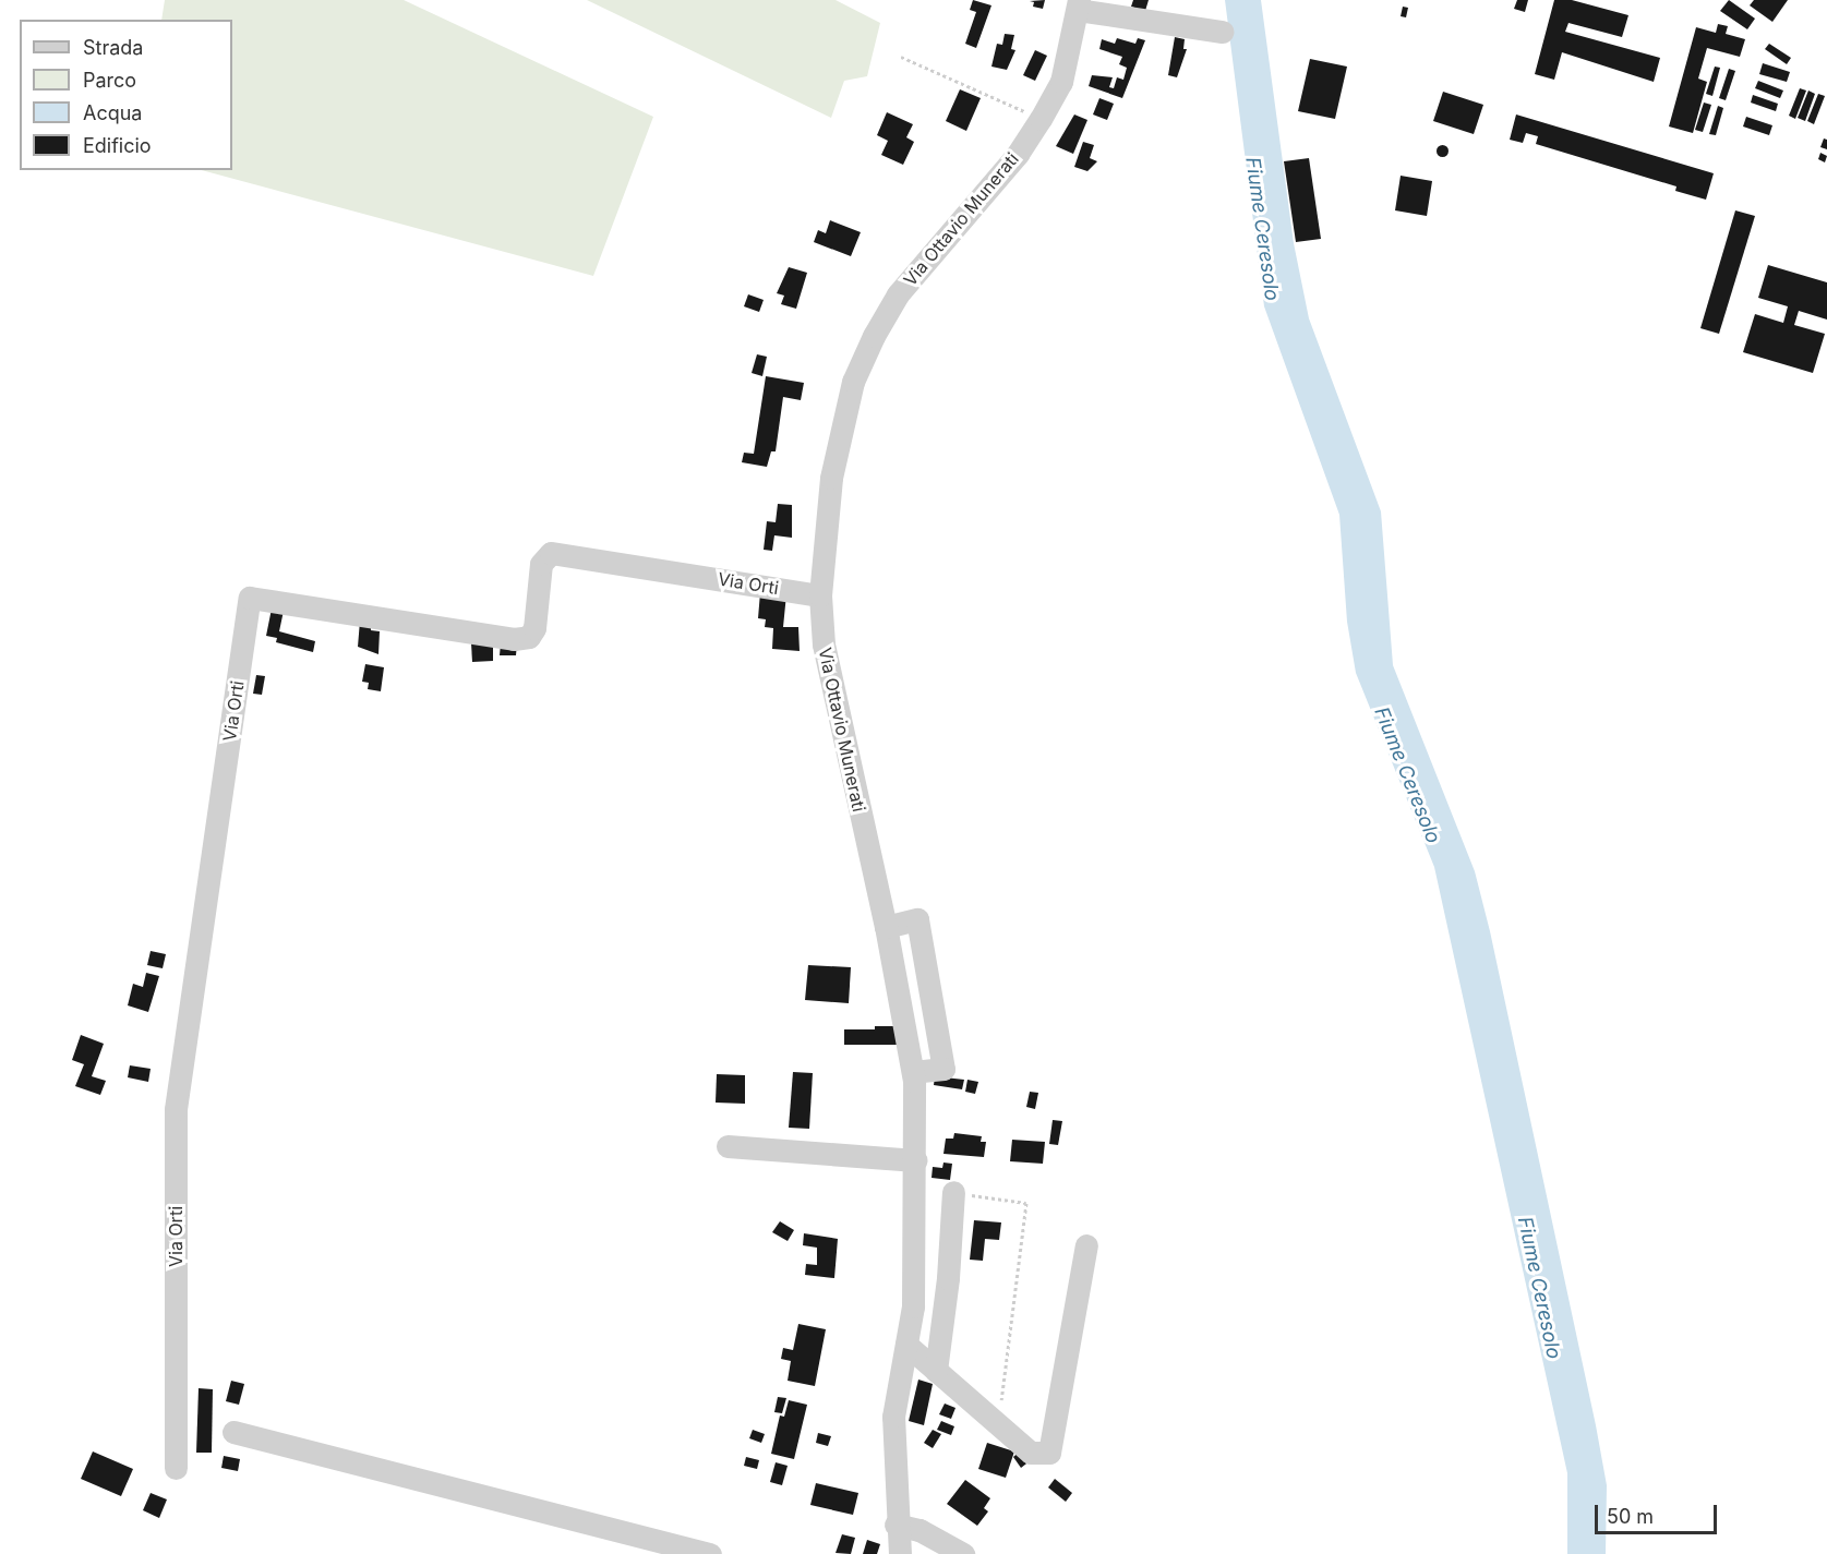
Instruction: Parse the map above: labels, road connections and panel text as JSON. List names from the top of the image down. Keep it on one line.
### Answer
{"streets":{"street":["Via Ottavio Munerati","Via Orti"]},"crossings":[["Via Ottavio Munerati","Via Orti"]],"water":["Fiume Ceresolo"],"legend":["Strada","Parco","Acqua","Edificio"],"scale_bar":"50 m"}
